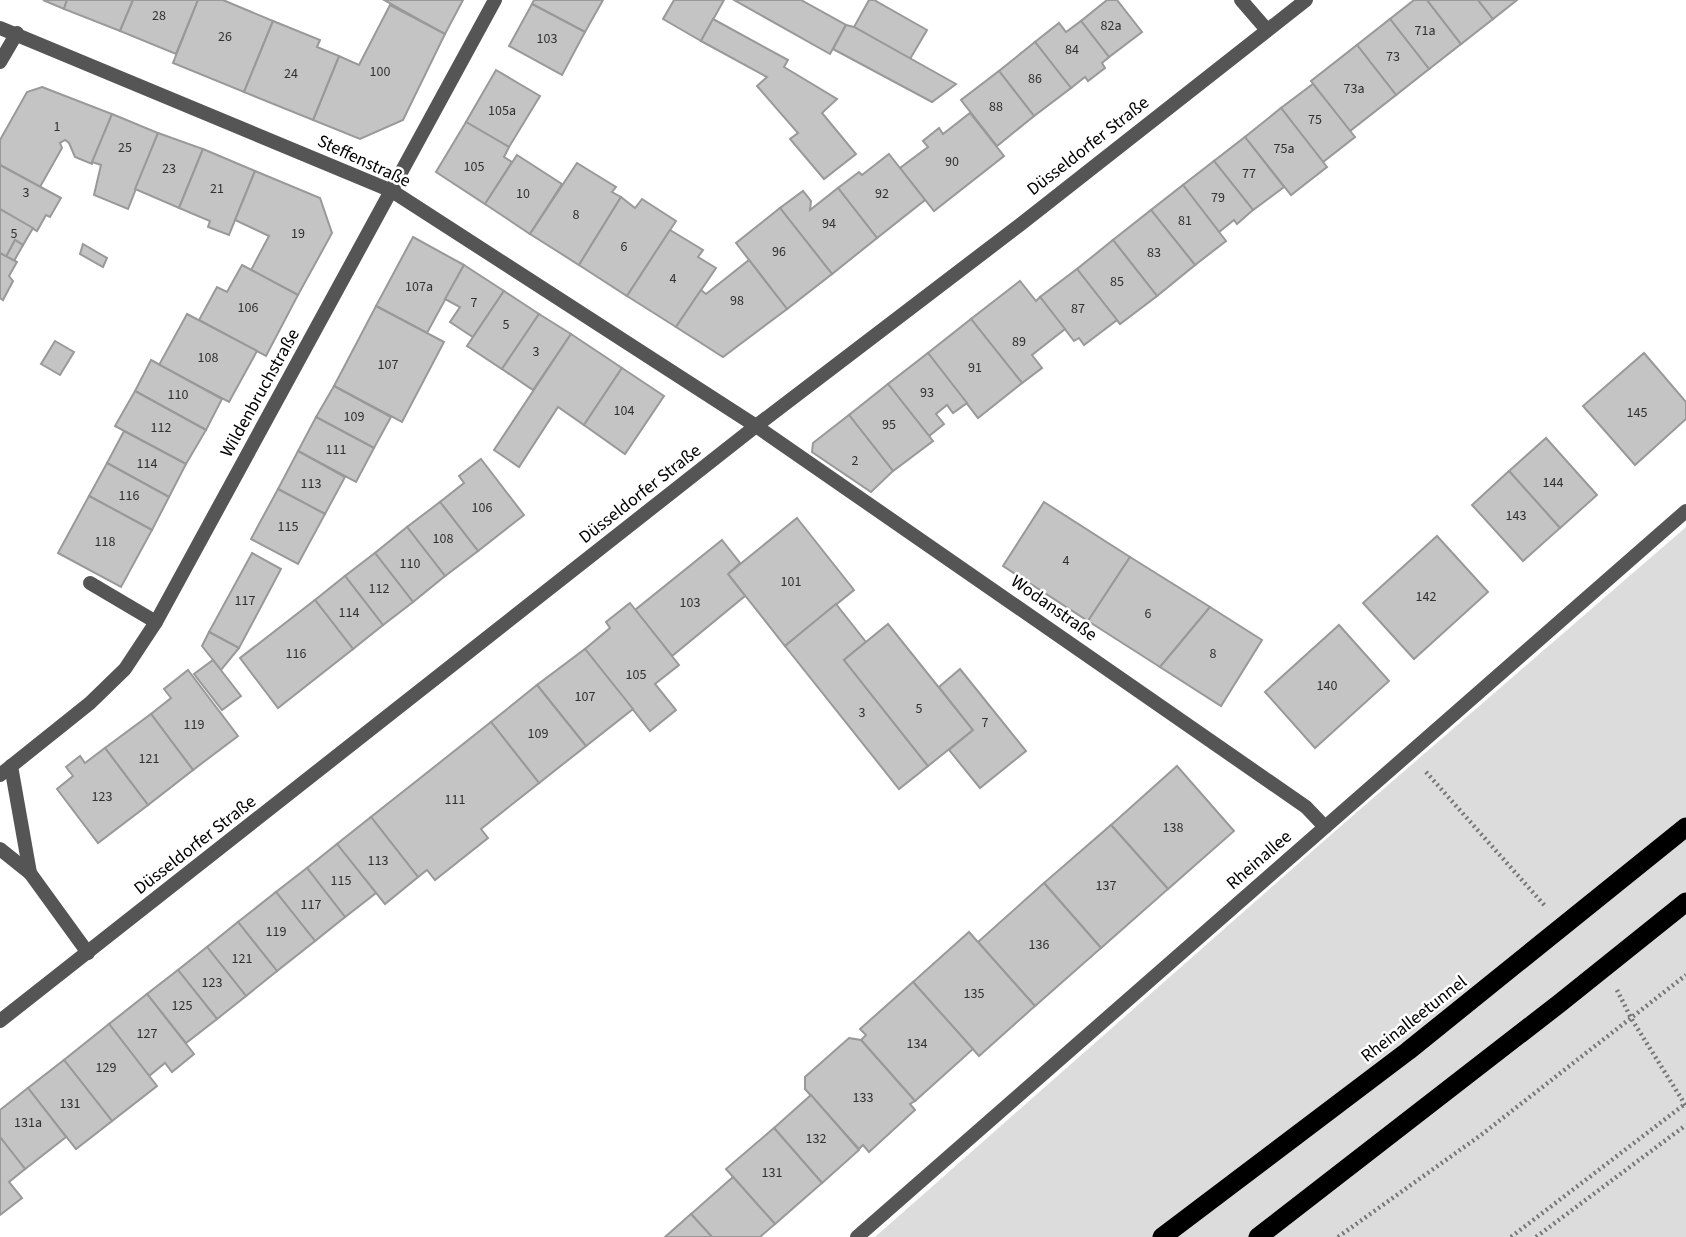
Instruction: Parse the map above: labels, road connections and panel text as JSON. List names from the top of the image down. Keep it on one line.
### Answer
{"streets":{"highway":["Rheinalleetunnel"],"street":["Düsseldorfer Straße","Steffenstraße","Wildenbruchstraße","Wodanstraße","Rheinallee"]},"crossings":[["Düsseldorfer Straße","Steffenstraße"],["Düsseldorfer Straße","Wodanstraße"],["Steffenstraße","Wildenbruchstraße"],["Steffenstraße","Wodanstraße"],["Wodanstraße","Rheinallee"]],"house_numbers":["28","82a","71a","26","103","84","73","100","24","86","73a","88","105a","75","1","25","75a","90","105","23","77","21","3","10","92","79","8","81","94","5","19","6","96","83","4","85","107a","98","7","106","87","5","89","3","108","107","91","93","110","104","145","109","95","112","111","2","114","144","113","116","106","143","115","108","118","4","110","101","112","142","117","103","114","6","116","8","105","140","107","5","3","7","119","109","121","123","111","138","113","115","137","117","119","136","121","123","135","125","127","134","129","133","131","131a","132","131"]}
